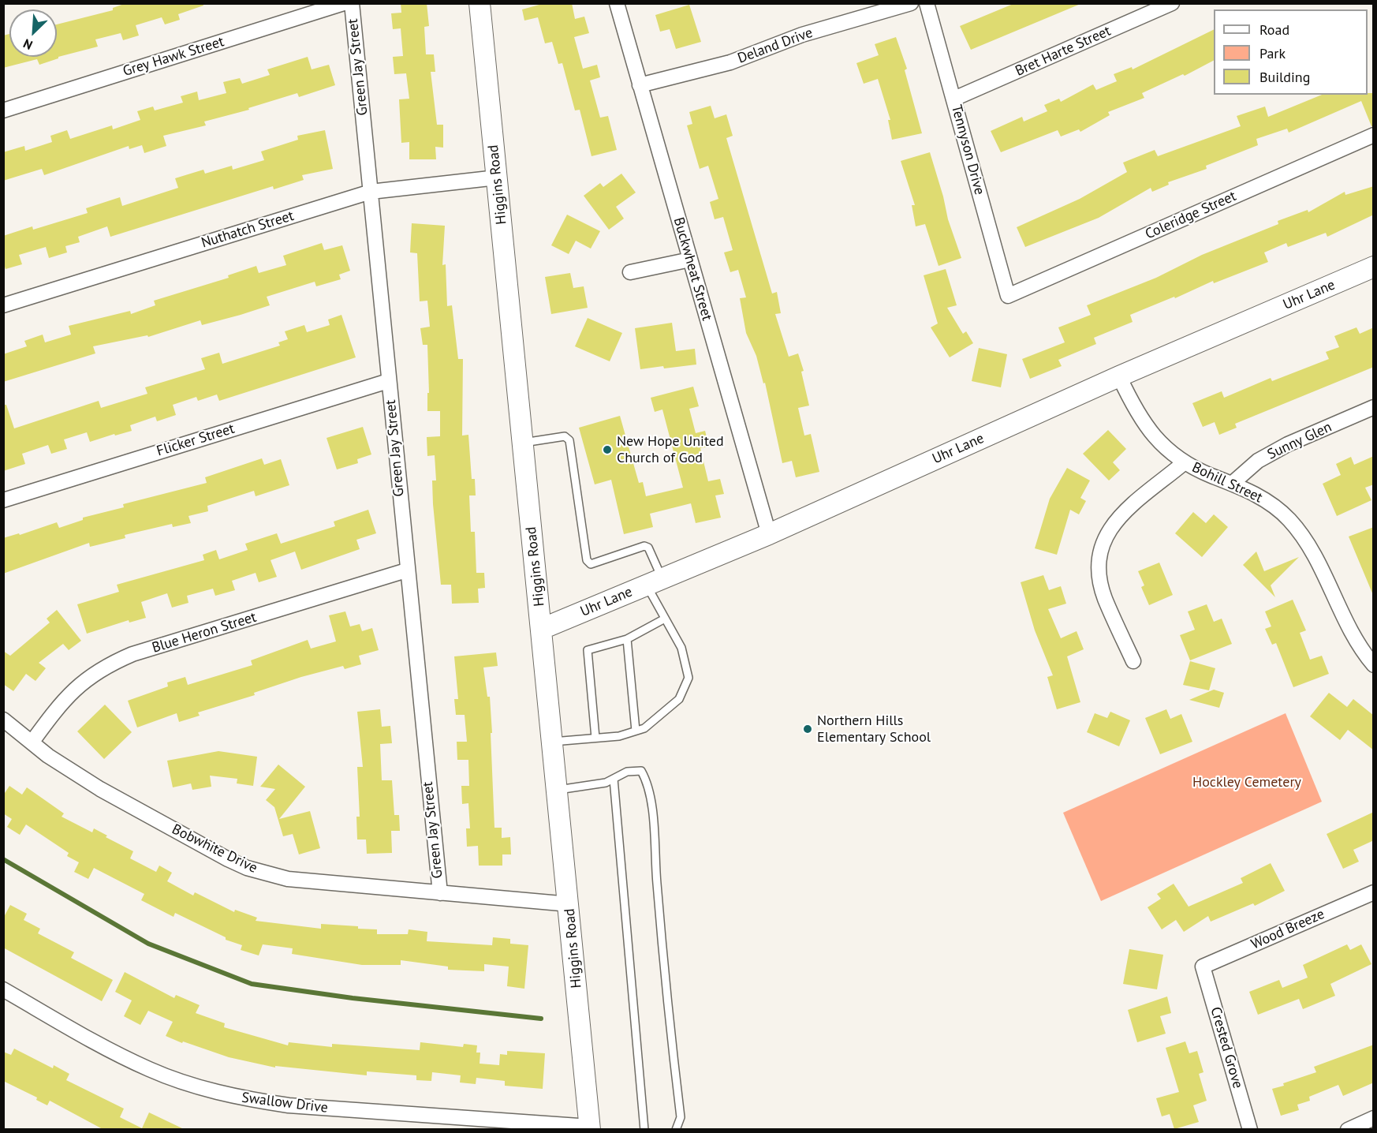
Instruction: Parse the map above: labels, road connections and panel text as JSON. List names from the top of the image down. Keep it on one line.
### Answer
{"streets":{"street":["Deland Drive","Bret Harte Street","Grey Hawk Street","Green Jay Street","Tennyson Drive","Higgins Road","Coleridge Street","Nuthatch Street","Buckwheat Street","Uhr Lane","Flicker Street","Sunny Glen","Bohill Street","Blue Heron Street","Bobwhite Drive","Wood Breeze","Crested Grove","Swallow Drive"]},"crossings":[["Deland Drive","Buckwheat Street"],["Bret Harte Street","Tennyson Drive"],["Green Jay Street","Nuthatch Street"],["Green Jay Street","Flicker Street"],["Green Jay Street","Blue Heron Street"],["Green Jay Street","Bobwhite Drive"],["Tennyson Drive","Coleridge Street"],["Higgins Road","Nuthatch Street"],["Higgins Road","Uhr Lane"],["Higgins Road","Bobwhite Drive"],["Higgins Road","Swallow Drive"],["Buckwheat Street","Uhr Lane"],["Uhr Lane","Bohill Street"],["Sunny Glen","Bohill Street"],["Blue Heron Street","Bobwhite Drive"],["Wood Breeze","Crested Grove"]],"parks":["Hockley Cemetery"],"places":["New Hope United Church of God","Northern Hills Elementary School"],"legend":["Road","Park","Building"],"north":"bottom left"}
